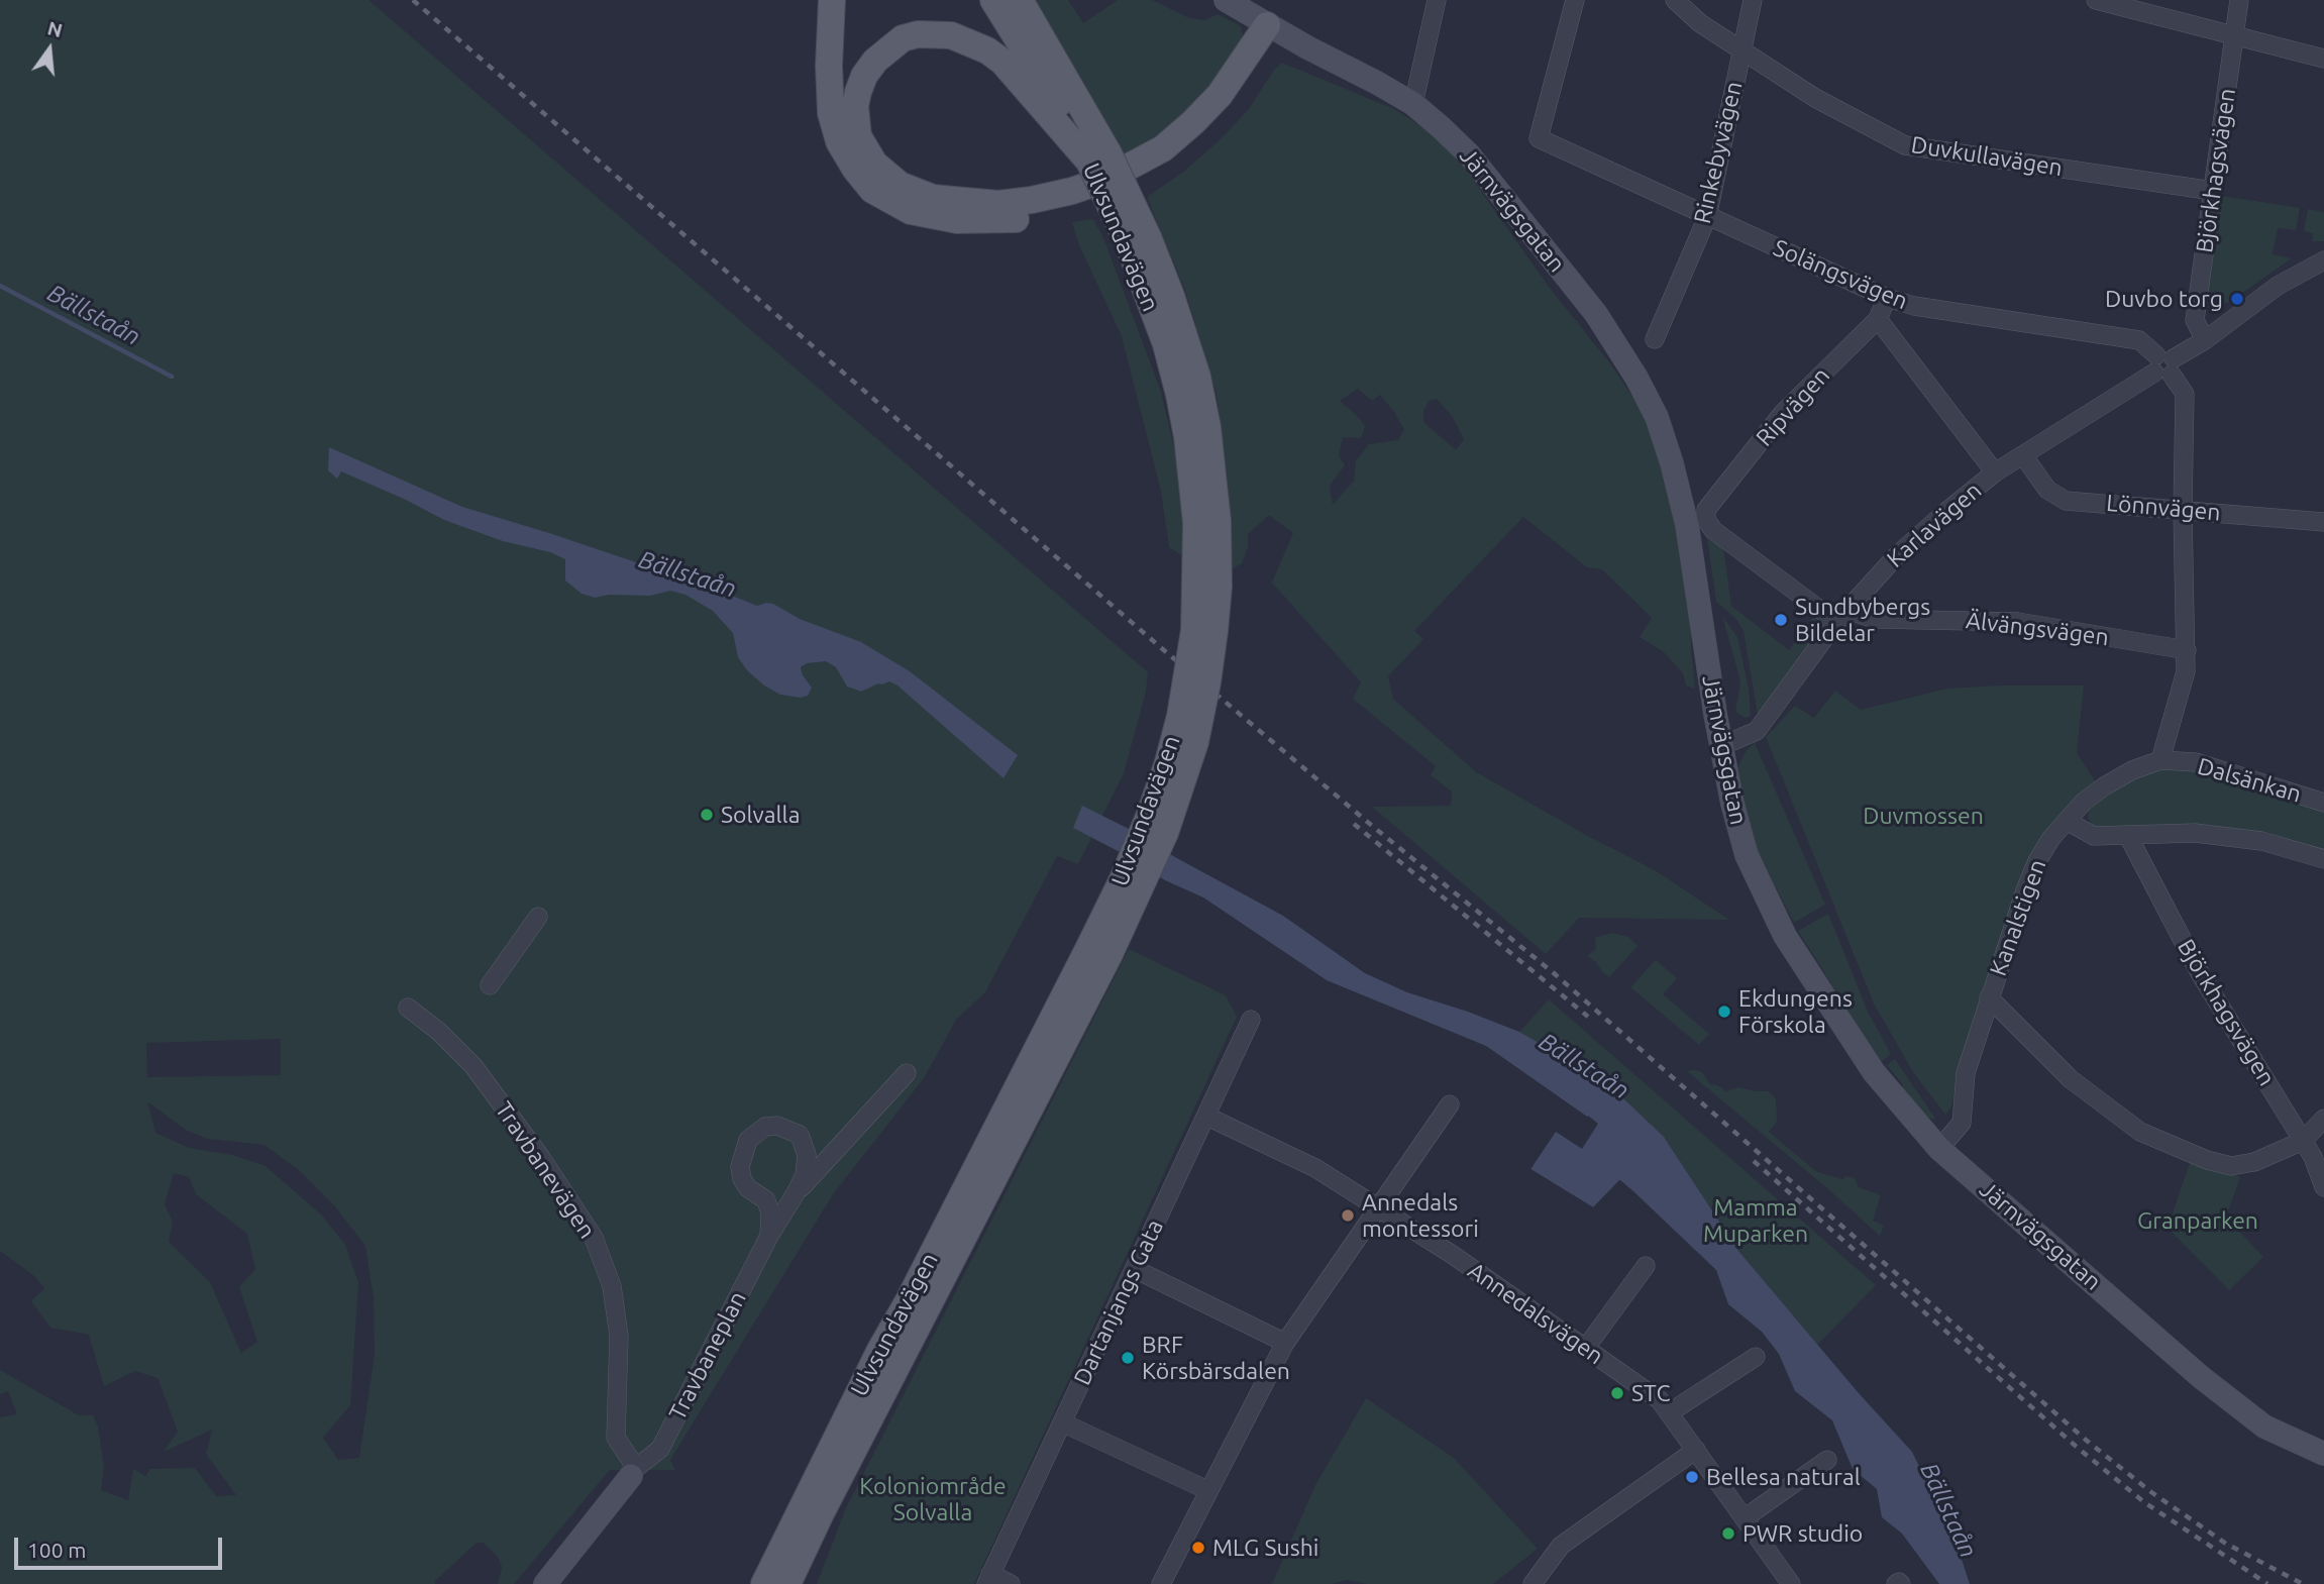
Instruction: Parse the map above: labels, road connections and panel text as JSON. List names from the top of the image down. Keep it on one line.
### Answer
{"streets":{"main road":["Ulvsundavägen"],"street":["Rinkebyvägen","Duvkullavägen","Björkhagsvägen","Järnvägsgatan","Solängsvägen","Ripvägen","Lönnvägen","Karlavägen","Älvängsvägen","Dalsänkan","Kanalstigen","Travbanevägen","Dartanjangs Gata","Annedalsvägen","Travbaneplan"]},"crossings":[["Rinkebyvägen","Duvkullavägen"],["Rinkebyvägen","Solängsvägen"],["Duvkullavägen","Björkhagsvägen"],["Björkhagsvägen","Karlavägen"],["Järnvägsgatan","Karlavägen"],["Järnvägsgatan","Kanalstigen"],["Solängsvägen","Ripvägen"],["Solängsvägen","Karlavägen"],["Ripvägen","Älvängsvägen"],["Lönnvägen","Karlavägen"],["Karlavägen","Älvängsvägen"],["Dalsänkan","Kanalstigen"],["Travbanevägen","Travbaneplan"],["Dartanjangs Gata","Annedalsvägen"]],"water":["Bällstaån"],"parks":["Duvmossen","Mamma Muparken","Granparken","Koloniområde Solvalla"],"places":["Duvbo torg","Sundbybergs Bildelar","Solvalla","Ekdungens Förskola","Annedals montessori","BRF Körsbärsdalen","STC","Bellesa natural","PWR studio","MLG Sushi"],"scale_bar":"100 m","north":"top"}
